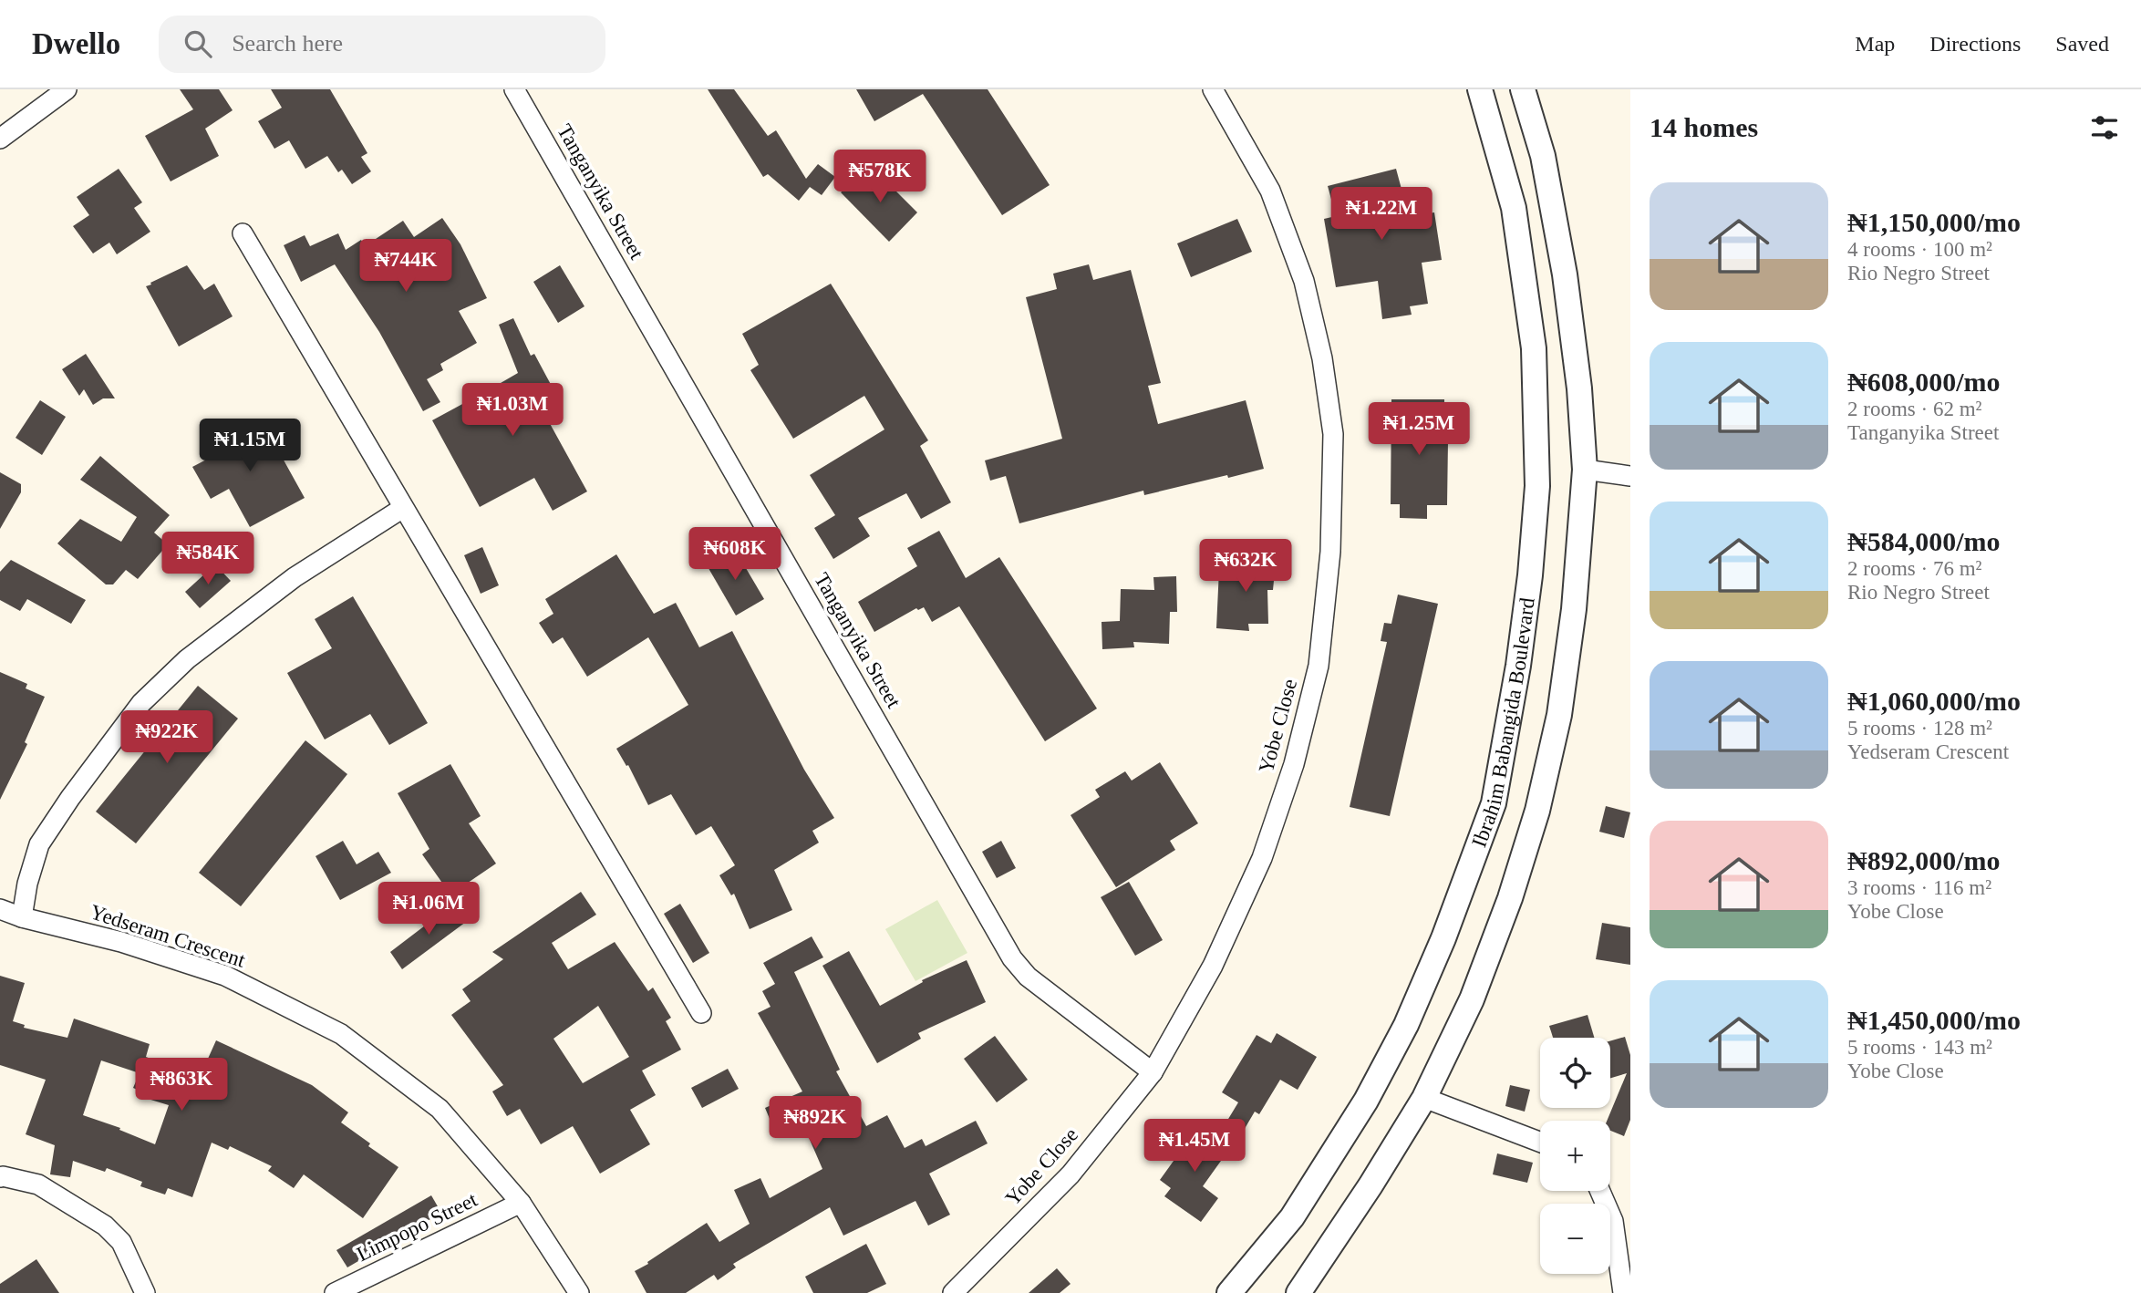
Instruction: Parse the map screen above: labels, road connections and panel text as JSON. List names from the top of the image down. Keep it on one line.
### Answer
{"streets":{"street":["Tanganyika Street","Ibrahim Babangida Boulevard","Yobe Close","Yedseram Crescent","Limpopo Street"]},"crossings":[["Tanganyika Street","Yobe Close"],["Yedseram Crescent","Limpopo Street"]],"page":{"header":"Dwello","search":"Search here","nav":["Map","Directions","Saved"],"heading":"14 homes","price":["₦578K","₦1.22M","₦744K","₦1.03M","₦1.25M","₦1.15M","₦608K","₦584K","₦632K","₦922K","₦1.06M","₦863K","₦892K","₦1.45M"],"list":[{"name":"₦1,150,000/mo","note":"4 rooms · 100 m² · Rio Negro Street"},{"name":"₦608,000/mo","note":"2 rooms · 62 m² · Tanganyika Street"},{"name":"₦584,000/mo","note":"2 rooms · 76 m² · Rio Negro Street"},{"name":"₦1,060,000/mo","note":"5 rooms · 128 m² · Yedseram Crescent"},{"name":"₦892,000/mo","note":"3 rooms · 116 m² · Yobe Close"},{"name":"₦1,450,000/mo","note":"5 rooms · 143 m² · Yobe Close"}],"map_buttons":["+","−"]}}
